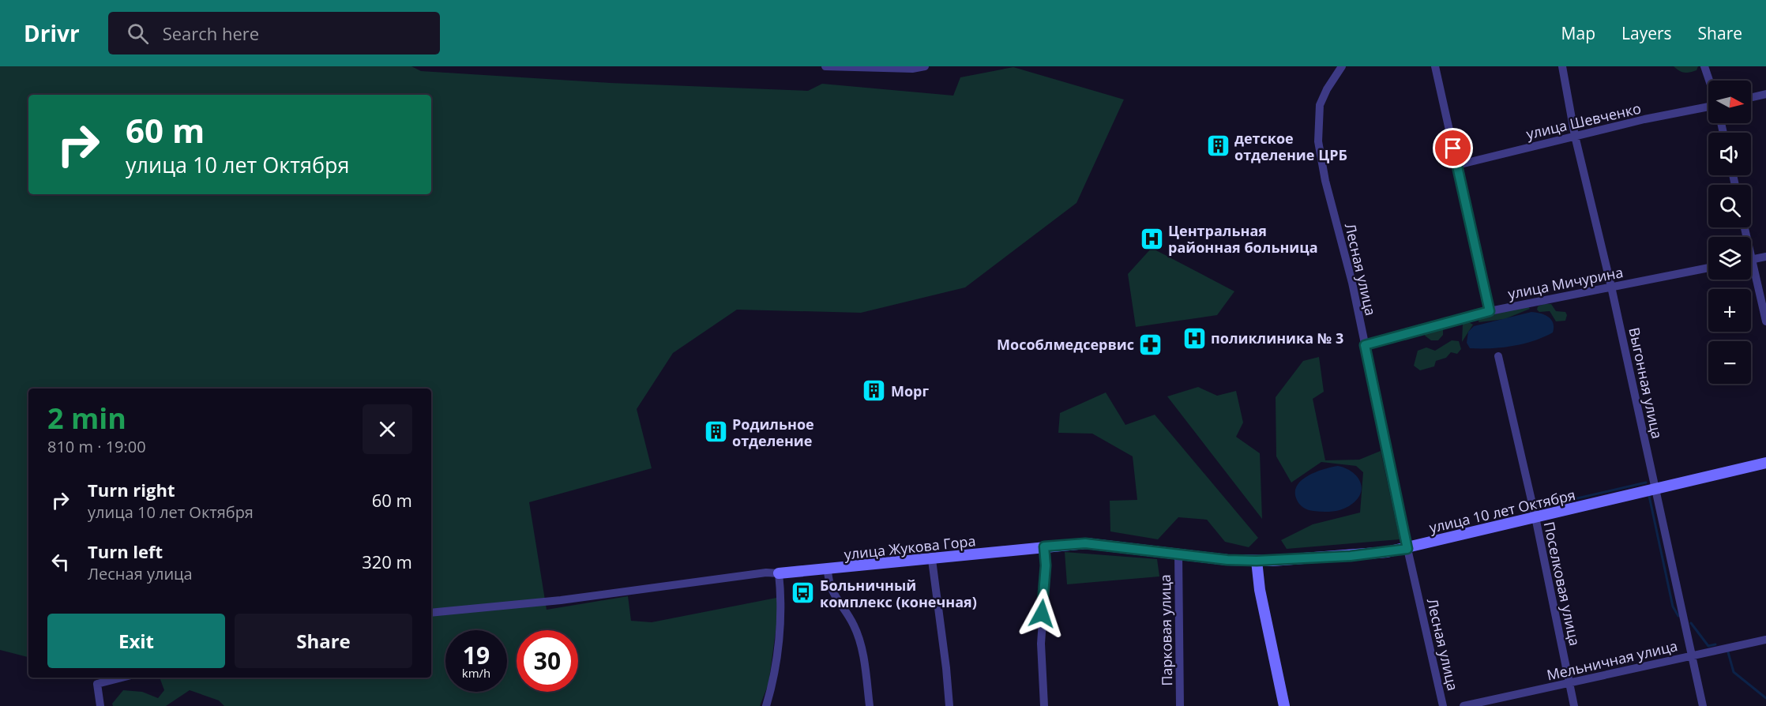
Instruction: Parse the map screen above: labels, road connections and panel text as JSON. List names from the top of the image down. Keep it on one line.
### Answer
{"streets":{"street":["улица Шевченко","Лесная улица","улица Мичурина","Выгонная улица","улица 10 лет Октября","улица Жукова Гора","Поселковая улица","Парковая улица","Мельничная улица"]},"crossings":[["улица Шевченко","Выгонная улица"],["Лесная улица","улица Мичурина"],["Лесная улица","улица 10 лет Октября"],["улица Мичурина","Выгонная улица"],["Выгонная улица","улица 10 лет Октября"],["Выгонная улица","Мельничная улица"],["улица 10 лет Октября","улица Жукова Гора"],["улица 10 лет Октября","Поселковая улица"],["улица 10 лет Октября","Парковая улица"],["Поселковая улица","Мельничная улица"]],"places":{"building":["детское отделение ЦРБ","Морг","Родильное отделение"],"hospital":["Центральная районная больница","поликлиника № 3"],"pharmacy":["Мособлмедсервис"],"bus stop":["Больничный комплекс (конечная)"]},"north":"right","page":{"header":"Drivr","search":"Search here","nav":["Map","Layers","Share"],"map_buttons":["+","−"],"turn":["60 m","улица 10 лет Октября"],"heading":["2 min","810 m · 19:00"],"list":[{"name":"Turn right","note":"улица 10 лет Октября","value":"60 m"},{"name":"Turn left","note":"Лесная улица","value":"320 m"}],"buttons":["Exit","Share"],"speed":"19 km/h","limit":"30"}}
